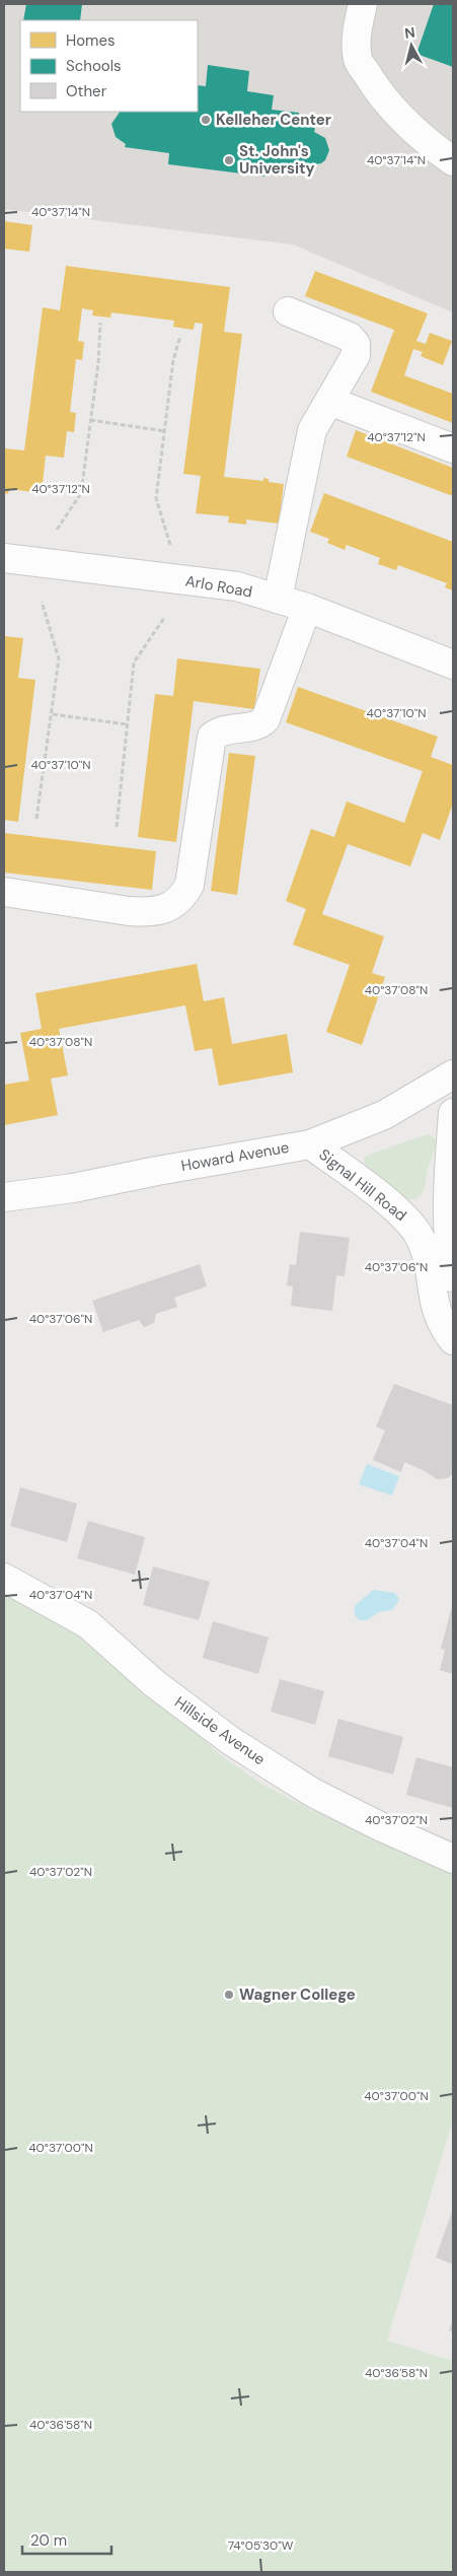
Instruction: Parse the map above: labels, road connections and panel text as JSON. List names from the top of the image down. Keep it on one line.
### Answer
{"streets":{"street":["Arlo Road","Howard Avenue","Signal Hill Road","Hillside Avenue"]},"crossings":[["Howard Avenue","Signal Hill Road"]],"places":["Kelleher Center","St. John's University","Wagner College"],"legend":["Homes","Schools","Other"],"scale_bar":"20 m","north":"top","coordinates":["40°37'14\"N","40°37'12\"N","40°37'10\"N","40°37'08\"N","40°37'06\"N","40°37'04\"N","40°37'02\"N","40°37'00\"N","40°36'58\"N","74°05'30\"W"]}
